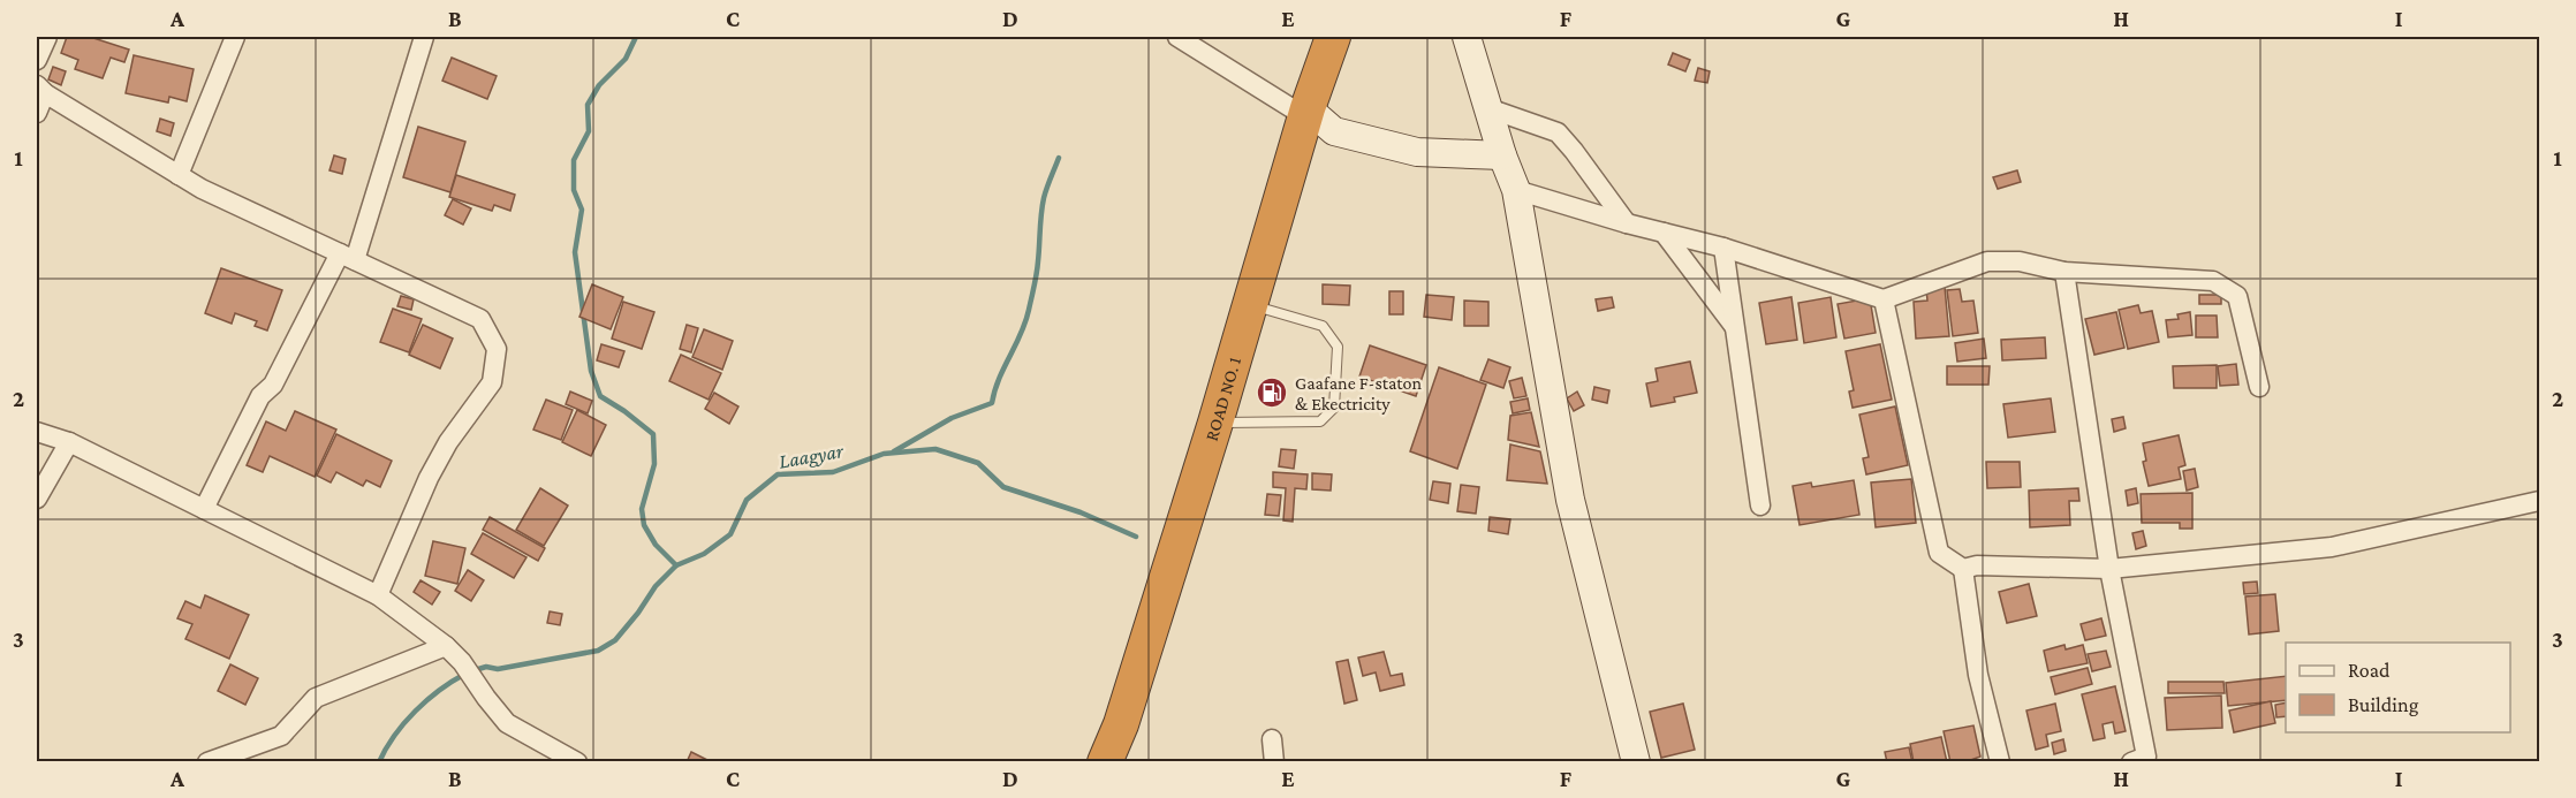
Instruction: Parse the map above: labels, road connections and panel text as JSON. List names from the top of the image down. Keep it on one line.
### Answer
{"streets":{"highway":["ROAD NO. 1"]},"water":["Laagyar"],"places":{"fuel station":["Gaafane F-staton & Ekectricity"]},"legend":["Road","Building"],"grid":{"columns":["A","B","C","D","E","F","G","H","I"],"rows":["1","2","3"]}}
